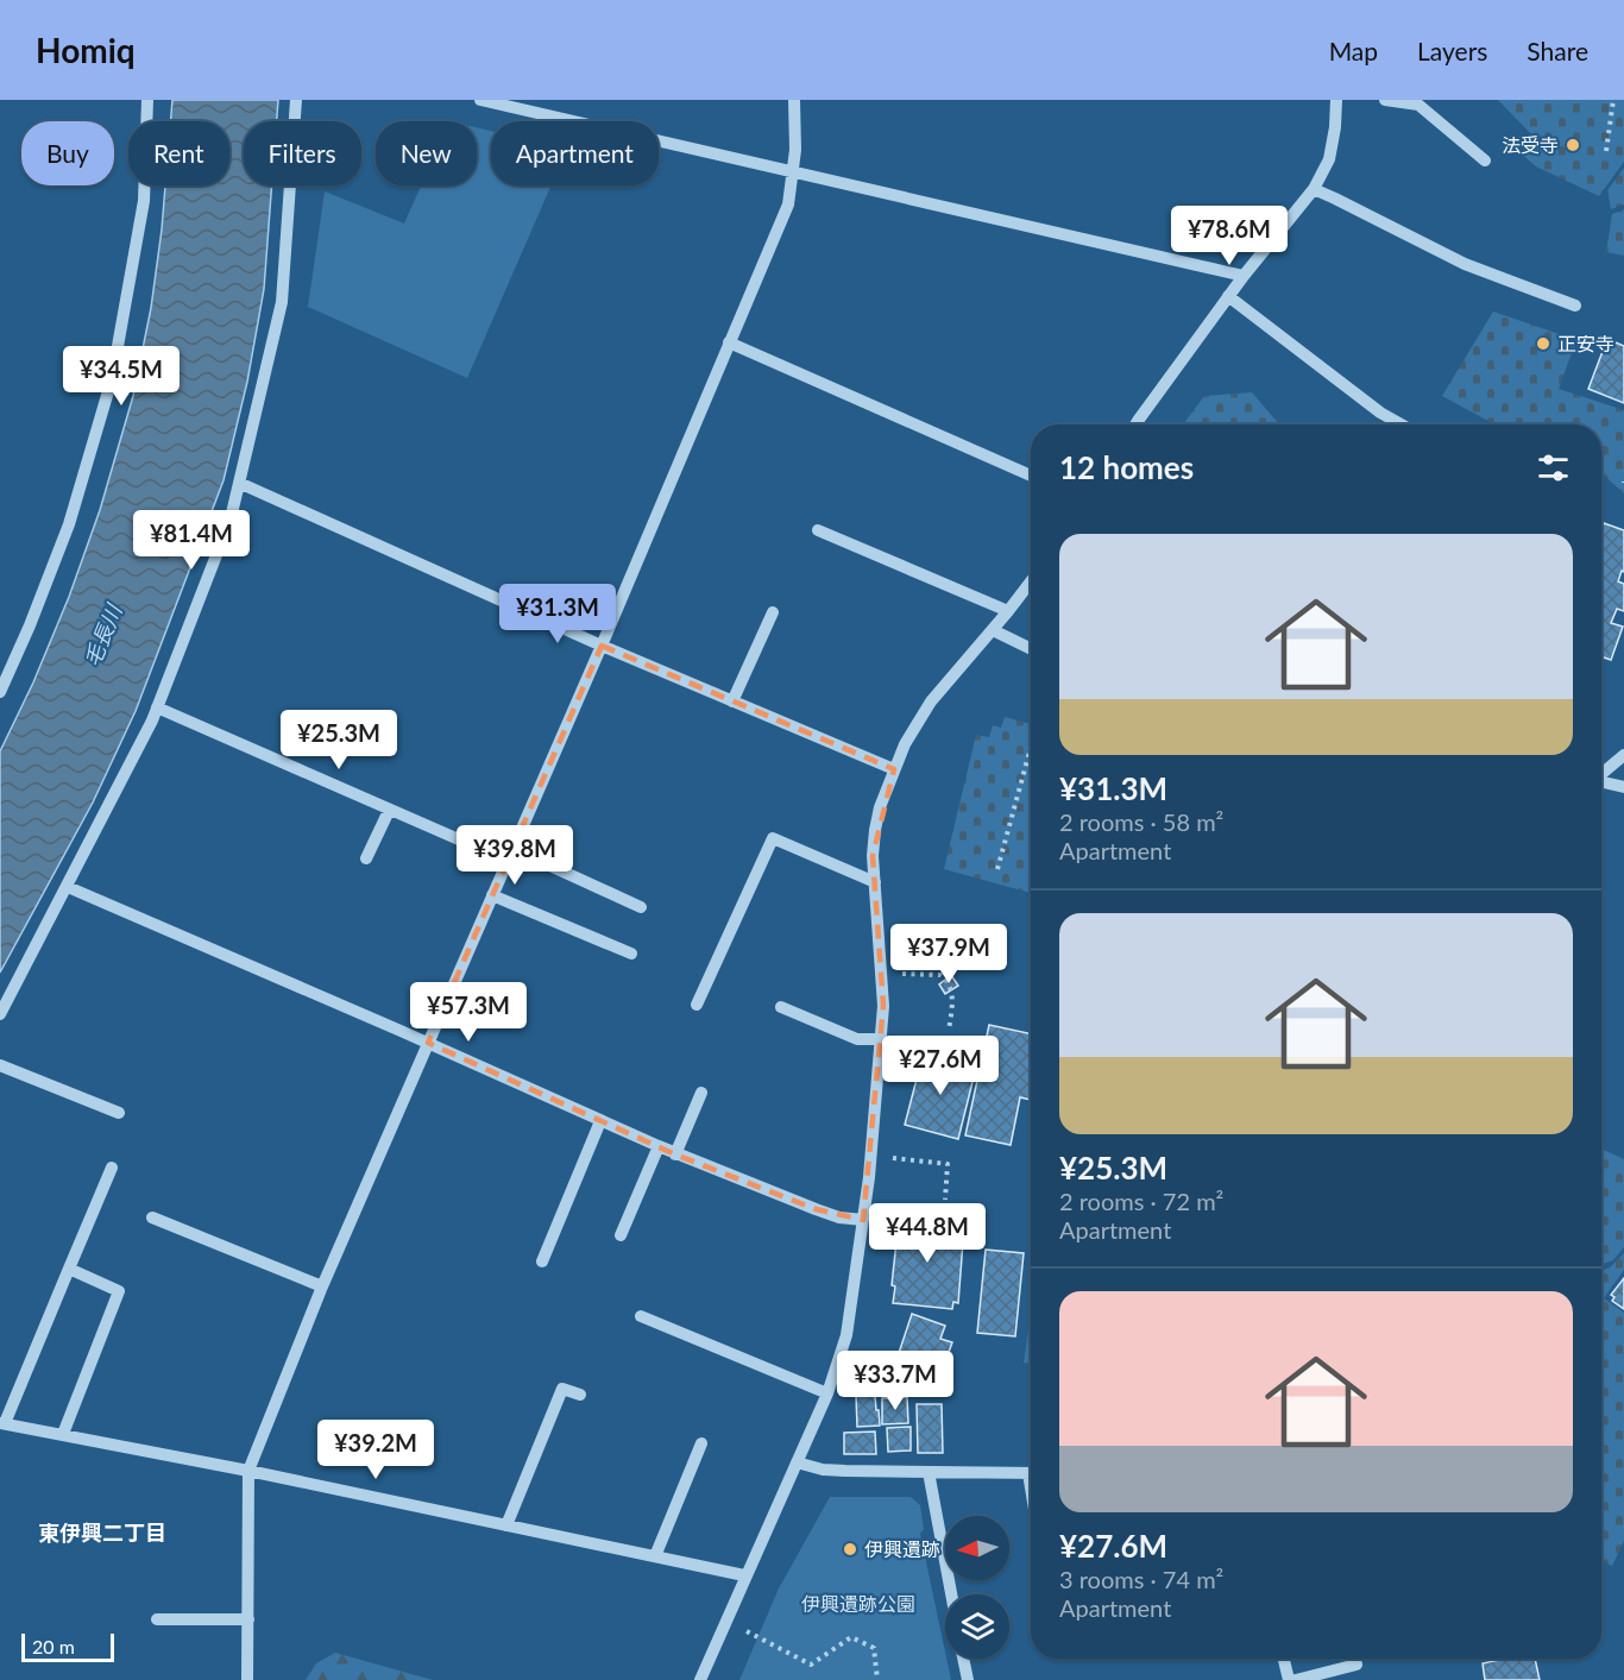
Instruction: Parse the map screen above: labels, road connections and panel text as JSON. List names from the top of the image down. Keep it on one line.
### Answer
{"districts":["東伊興二丁目"],"water":["毛長川"],"parks":["伊興遺跡公園"],"places":["法受寺","正安寺","伊興遺跡"],"scale_bar":"20 m","north":"left","page":{"header":"Homiq","nav":["Map","Layers","Share"],"chip":["Buy","Rent","Filters","New","Apartment"],"price":["¥78.6M","¥34.5M","¥81.4M","¥31.3M","¥25.3M","¥39.8M","¥37.9M","¥57.3M","¥27.6M","¥44.8M","¥33.7M","¥39.2M"],"heading":"12 homes","list":[{"name":"¥31.3M","note":"2 rooms · 58 m² · Apartment"},{"name":"¥25.3M","note":"2 rooms · 72 m² · Apartment"},{"name":"¥27.6M","note":"3 rooms · 74 m² · Apartment"}],"scale":"20 m"}}
